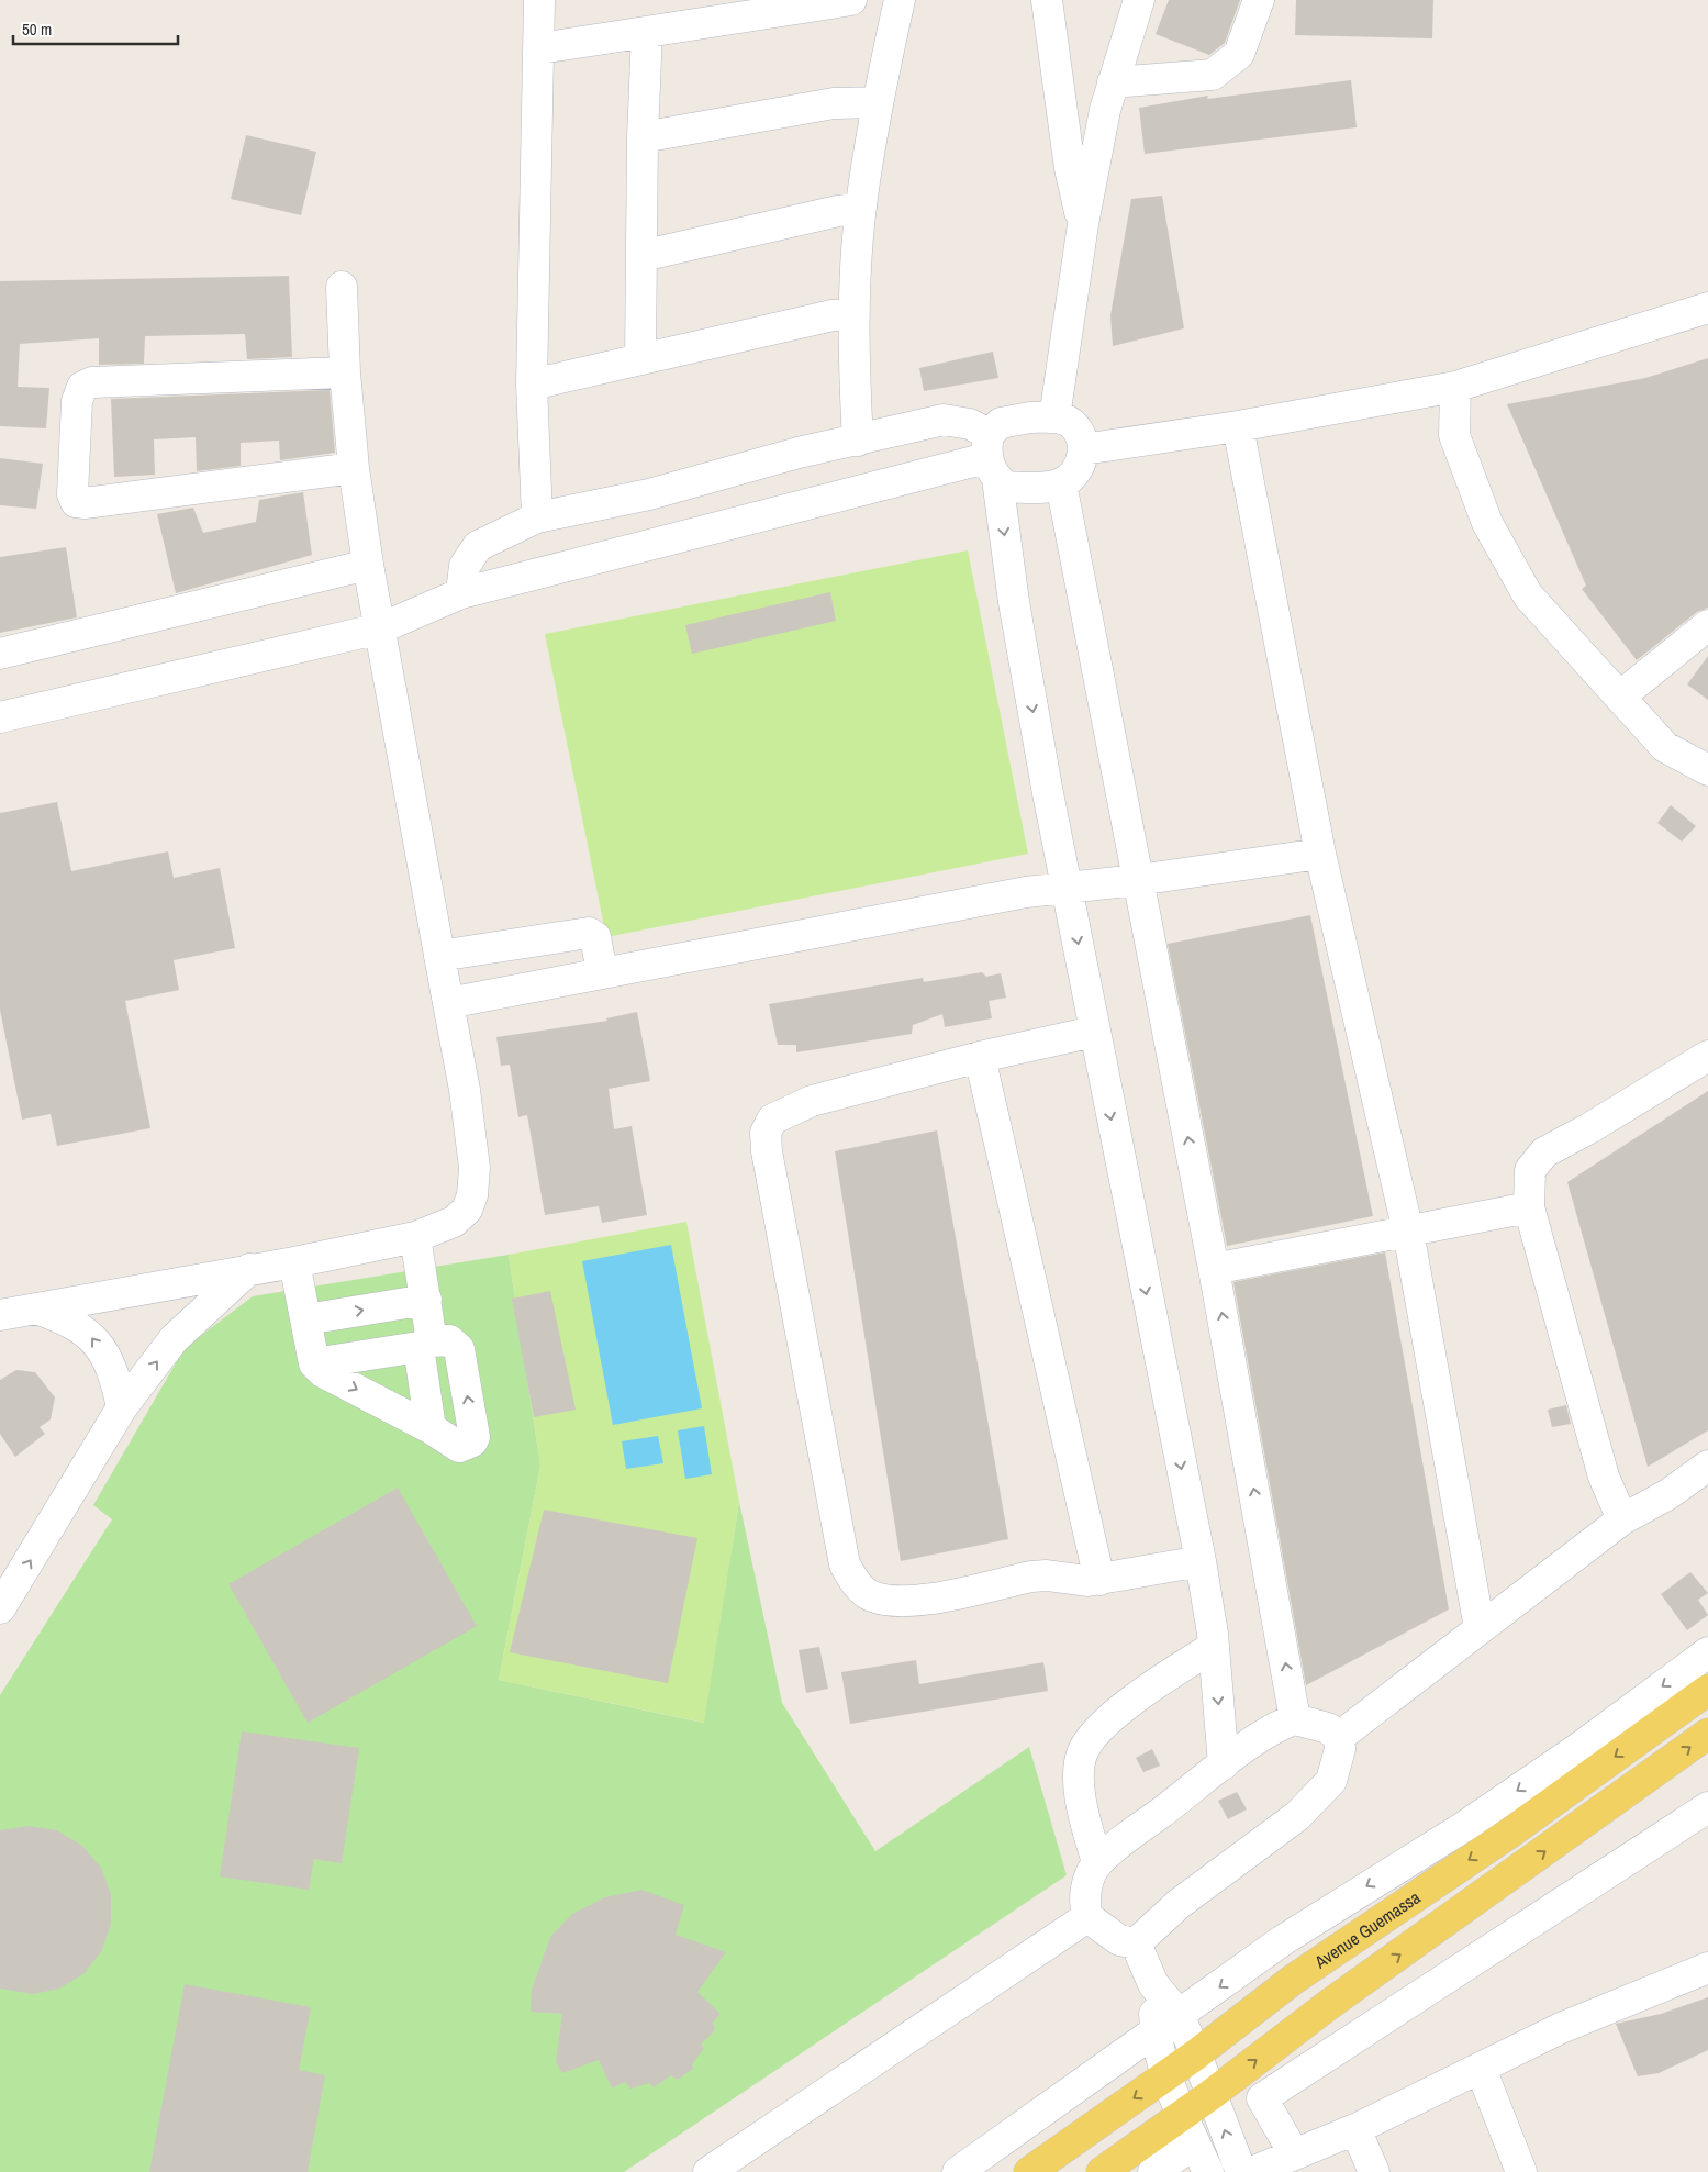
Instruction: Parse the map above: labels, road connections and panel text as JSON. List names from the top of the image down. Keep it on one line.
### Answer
{"streets":{"main road":["Avenue Guemassa"]},"scale_bar":"50 m"}
